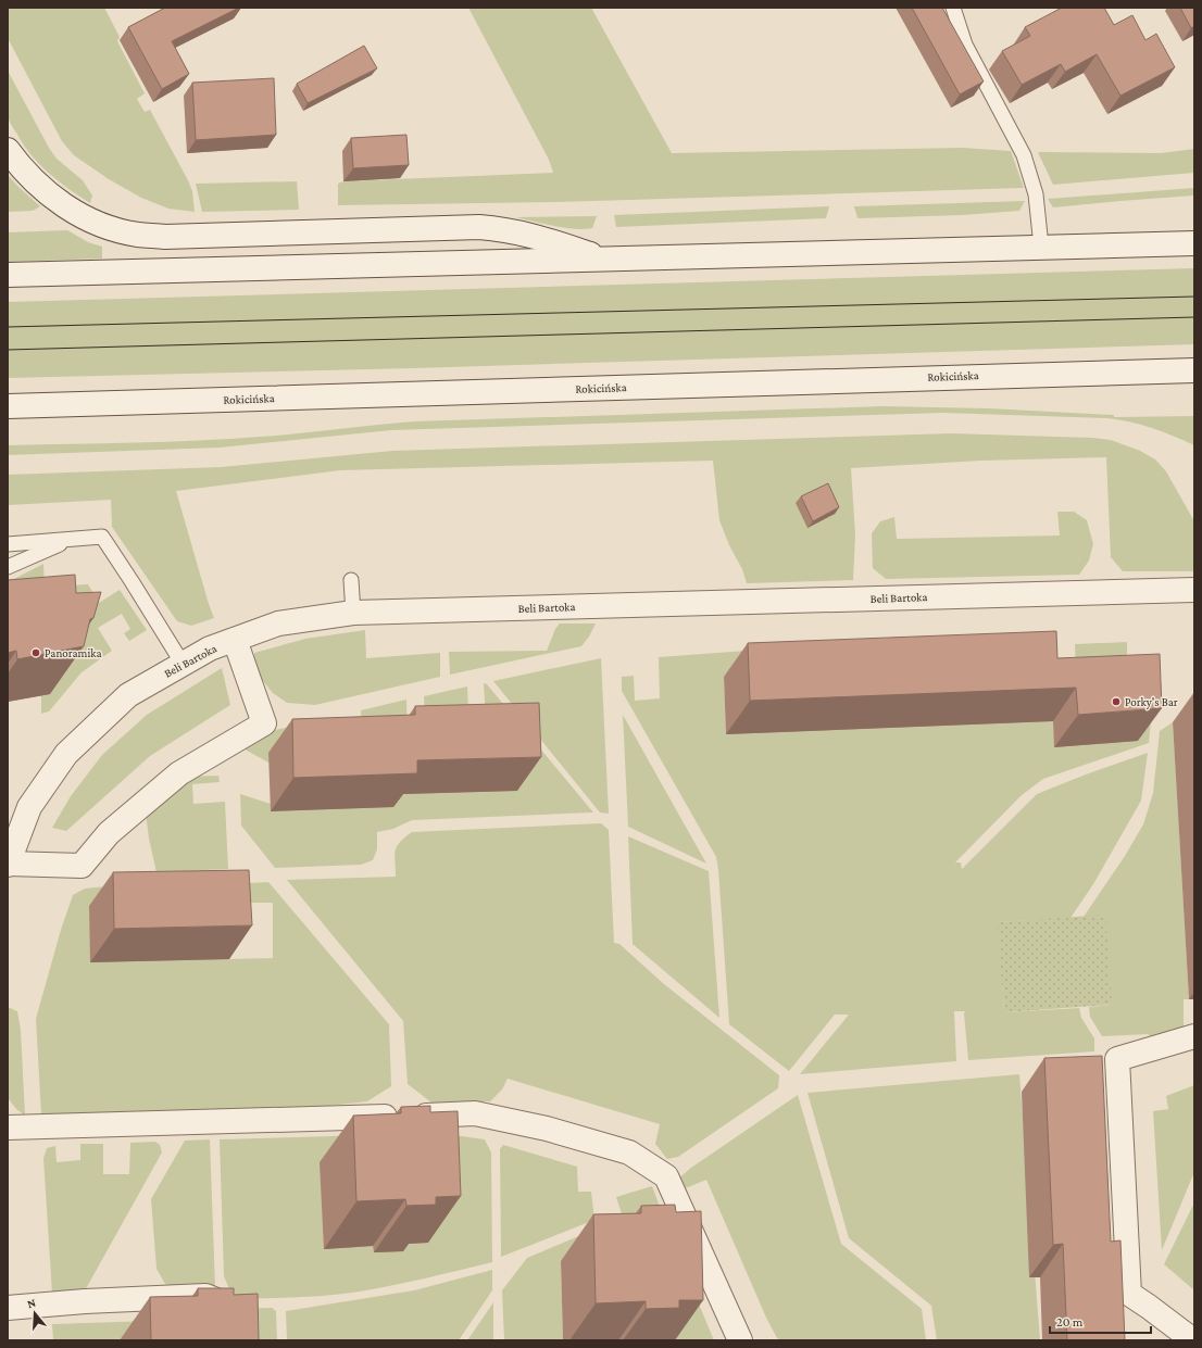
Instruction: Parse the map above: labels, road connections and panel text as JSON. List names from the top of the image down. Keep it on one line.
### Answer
{"streets":{"street":["Rokicińska","Beli Bartoka"]},"places":["Panoramika","Porky's Bar"],"scale_bar":"20 m","north":"top"}
